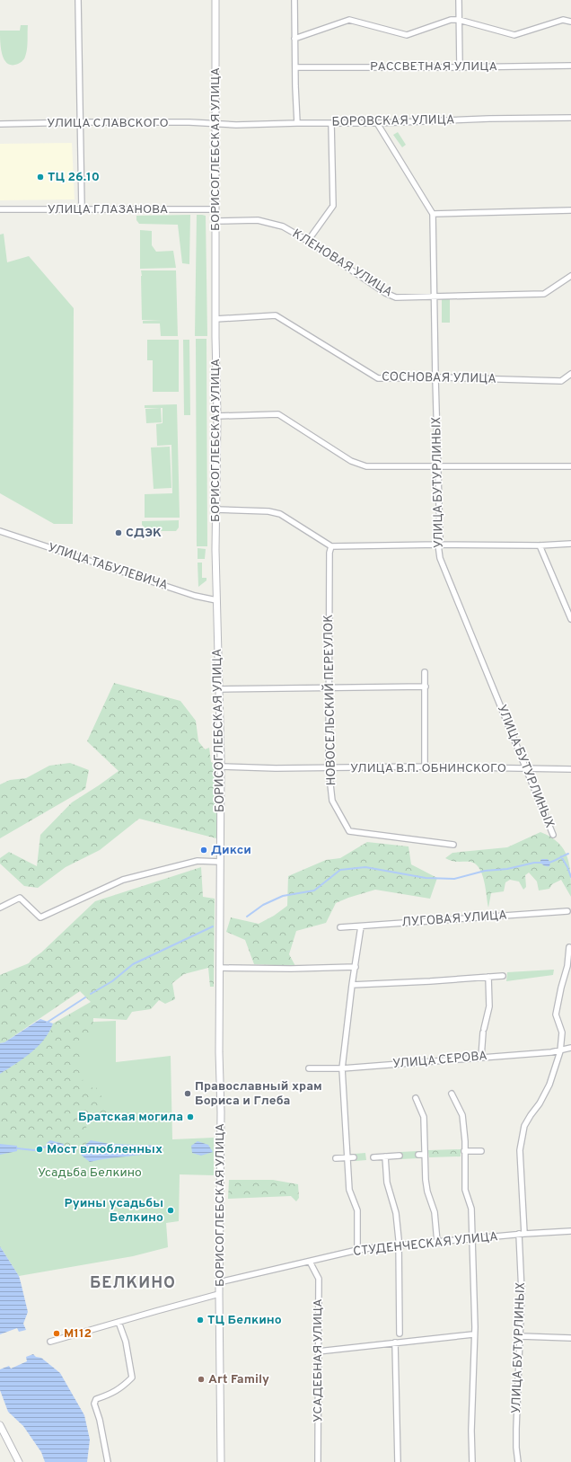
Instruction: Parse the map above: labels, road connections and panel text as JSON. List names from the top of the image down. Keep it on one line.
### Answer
{"streets":{"street":["РАССВЕТНАЯ УЛИЦА","БОРОВСКАЯ УЛИЦА","УЛИЦА СЛАВСКОГО","БОРИСОГЛЕБСКАЯ УЛИЦА","УЛИЦА ГЛАЗАНОВА","КЛЕНОВАЯ УЛИЦА","СОСНОВАЯ УЛИЦА","УЛИЦА БУТУРЛИНЫХ","УЛИЦА ТАБУЛЕВИЧА","НОВОСЕЛЬСКИЙ ПЕРЕУЛОК","УЛИЦА В.П. ОБНИНСКОГО","ЛУГОВАЯ УЛИЦА","УЛИЦА СЕРОВА","СТУДЕНЧЕСКАЯ УЛИЦА","УСАДЕБНАЯ УЛИЦА"]},"crossings":[["БОРОВСКАЯ УЛИЦА","УЛИЦА СЛАВСКОГО"],["БОРОВСКАЯ УЛИЦА","БОРИСОГЛЕБСКАЯ УЛИЦА"],["УЛИЦА СЛАВСКОГО","БОРИСОГЛЕБСКАЯ УЛИЦА"],["БОРИСОГЛЕБСКАЯ УЛИЦА","УЛИЦА ГЛАЗАНОВА"],["БОРИСОГЛЕБСКАЯ УЛИЦА","КЛЕНОВАЯ УЛИЦА"],["БОРИСОГЛЕБСКАЯ УЛИЦА","СОСНОВАЯ УЛИЦА"],["БОРИСОГЛЕБСКАЯ УЛИЦА","УЛИЦА ТАБУЛЕВИЧА"],["БОРИСОГЛЕБСКАЯ УЛИЦА","УЛИЦА В.П. ОБНИНСКОГО"],["БОРИСОГЛЕБСКАЯ УЛИЦА","СТУДЕНЧЕСКАЯ УЛИЦА"],["КЛЕНОВАЯ УЛИЦА","УЛИЦА БУТУРЛИНЫХ"],["СОСНОВАЯ УЛИЦА","УЛИЦА БУТУРЛИНЫХ"],["УЛИЦА БУТУРЛИНЫХ","УЛИЦА В.П. ОБНИНСКОГО"],["УЛИЦА БУТУРЛИНЫХ","УЛИЦА СЕРОВА"],["УЛИЦА БУТУРЛИНЫХ","СТУДЕНЧЕСКАЯ УЛИЦА"],["НОВОСЕЛЬСКИЙ ПЕРЕУЛОК","УЛИЦА В.П. ОБНИНСКОГО"],["СТУДЕНЧЕСКАЯ УЛИЦА","УСАДЕБНАЯ УЛИЦА"]],"districts":["БЕЛКИНО"],"parks":["Усадьба Белкино"],"places":["ТЦ 26.10","СДЭК","Дикси","Православный храм Бориса и Глеба","Братская могила","Мост влюбленных","Руины усадьбы Белкино","ТЦ Белкино","М112","Art Family"]}
